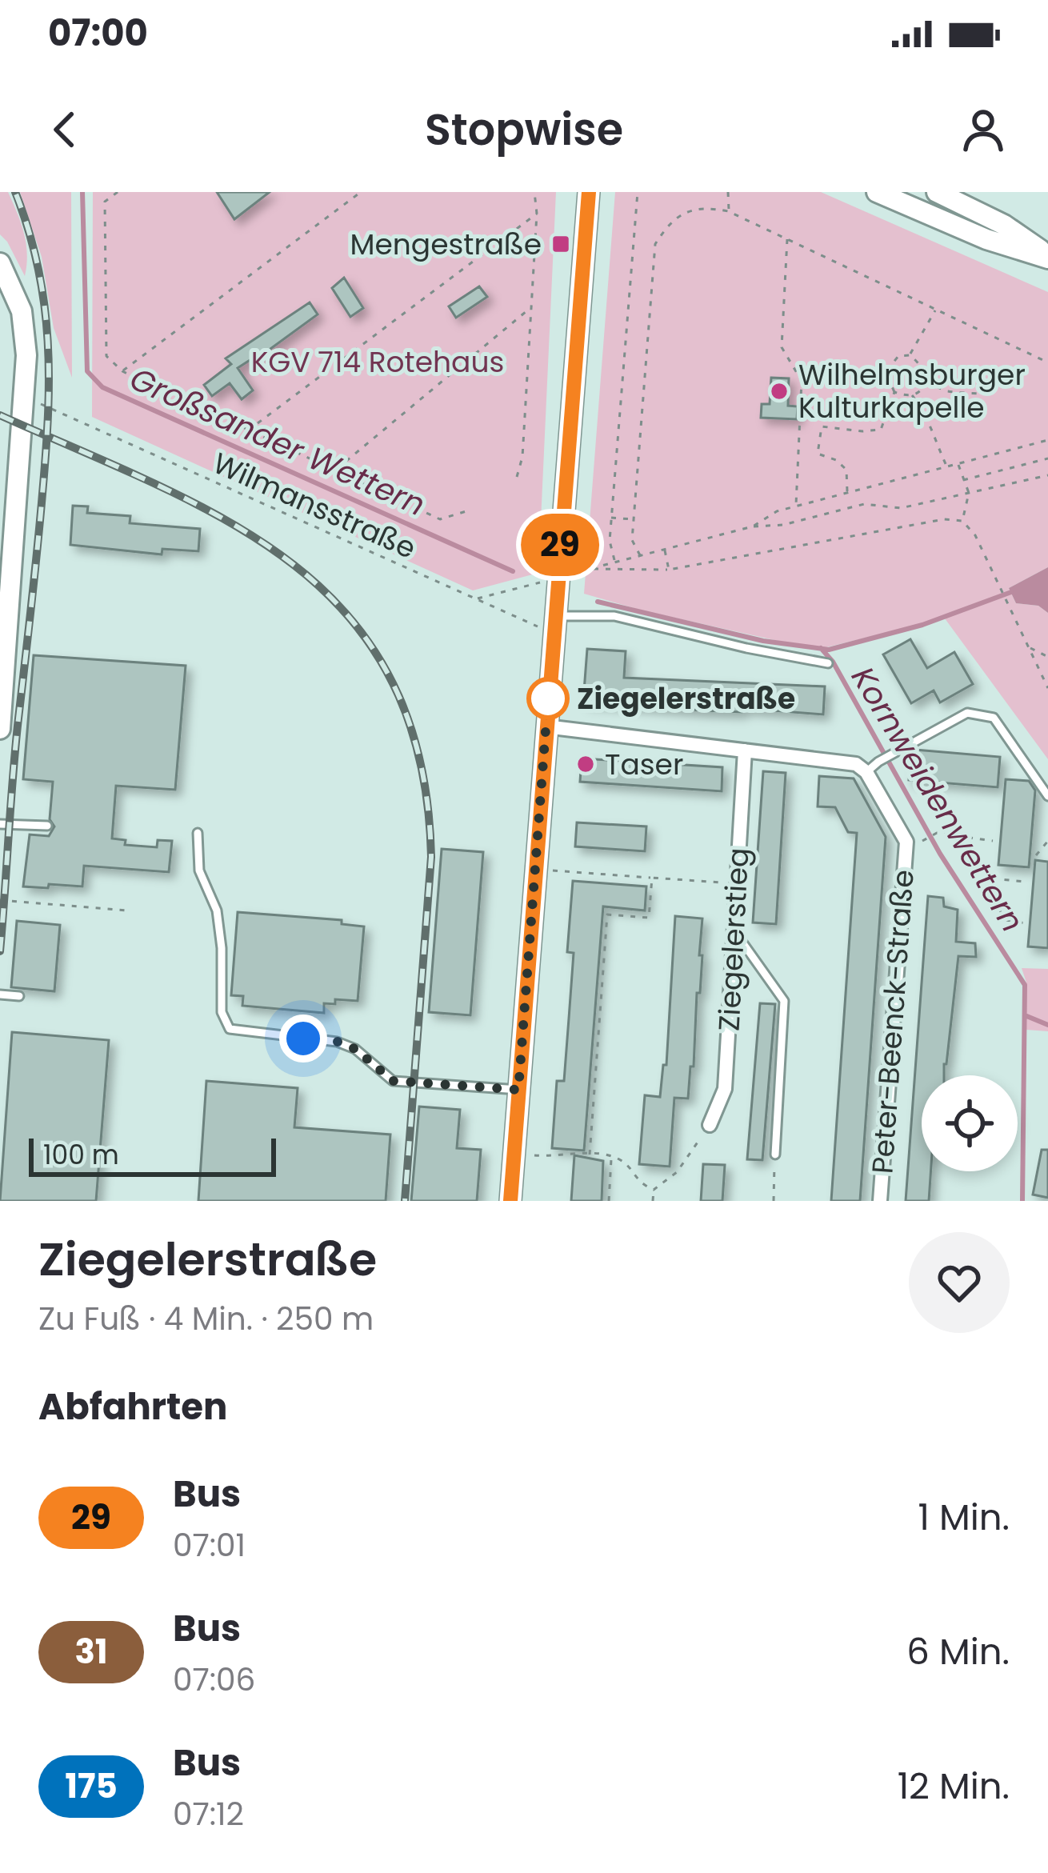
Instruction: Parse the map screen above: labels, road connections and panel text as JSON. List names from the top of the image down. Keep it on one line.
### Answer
{"streets":{"street":["Ziegelerstieg","Peter-Beenck-Straße"],"path":["Wilmansstraße"]},"water":["Großsander Wettern","Kornweidenwettern"],"parks":["KGV 714 Rotehaus"],"places":{"transit":["Mengestraße"],"other":["Wilhelmsburger Kulturkapelle","Ziegelerstraße","Taser"]},"lines":["bus line 29"],"scale_bar":"100 m","page":{"status":"07:00","header":"Stopwise","on_map":"29","scale":"100 m","heading":[["Ziegelerstraße","Zu Fuß · 4 Min. · 250 m"],"Abfahrten"],"list":[{"mark":"29","name":"Bus","note":"07:01","value":"1 Min."},{"mark":"31","name":"Bus","note":"07:06","value":"6 Min."},{"mark":"175","name":"Bus","note":"07:12","value":"12 Min."}]}}
